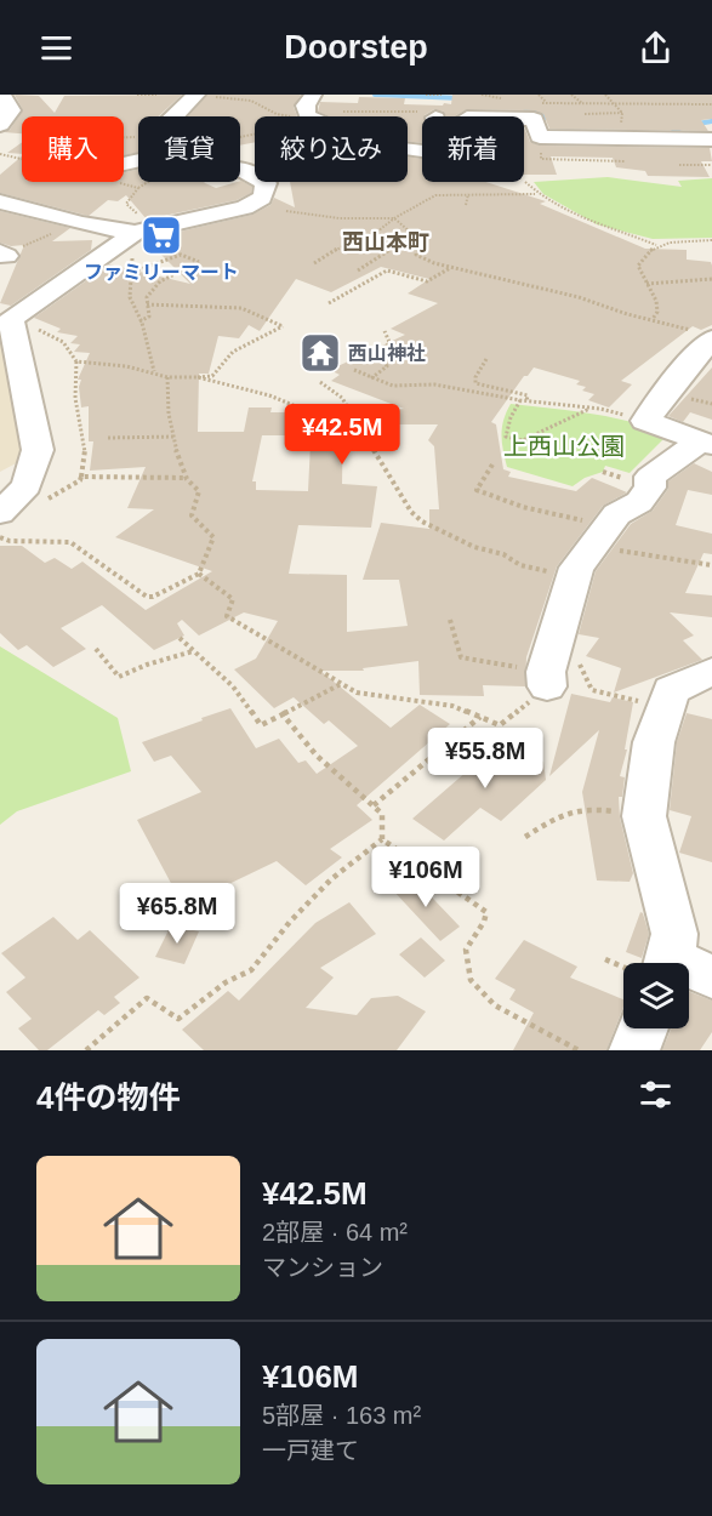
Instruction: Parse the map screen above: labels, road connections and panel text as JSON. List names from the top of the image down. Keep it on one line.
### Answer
{"districts":["西山本町"],"parks":["上西山公園"],"places":{"supermarket":["ファミリーマート"],"temple":["西山神社"]},"page":{"header":"Doorstep","chip":["購入","賃貸","絞り込み","新着"],"price":["¥42.5M","¥55.8M","¥106M","¥65.8M"],"heading":"4件の物件","list":[{"name":"¥42.5M","note":"2部屋 · 64 m² · マンション"},{"name":"¥106M","note":"5部屋 · 163 m² · 一戸建て"}]}}
